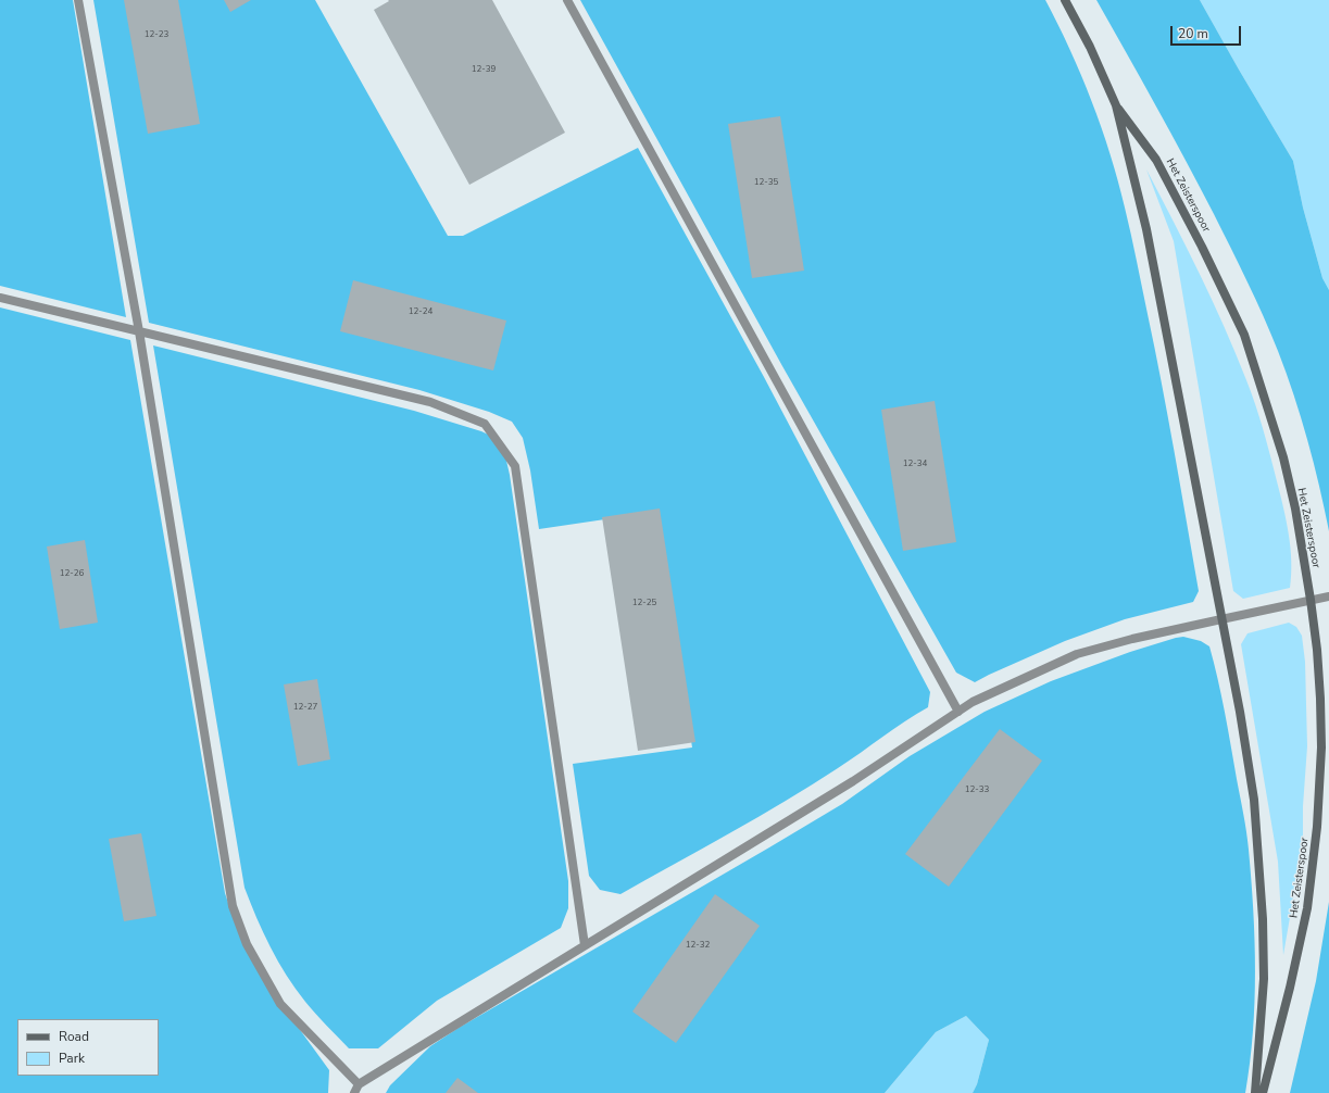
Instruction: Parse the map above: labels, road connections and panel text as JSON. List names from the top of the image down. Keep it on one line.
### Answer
{"streets":{"street":["Het Zeisterspoor"]},"house_numbers":["12-23","12-39","12-35","12-24","12-34","12-26","12-25","12-27","12-33","12-32"],"legend":["Road","Park"],"scale_bar":"20 m"}
